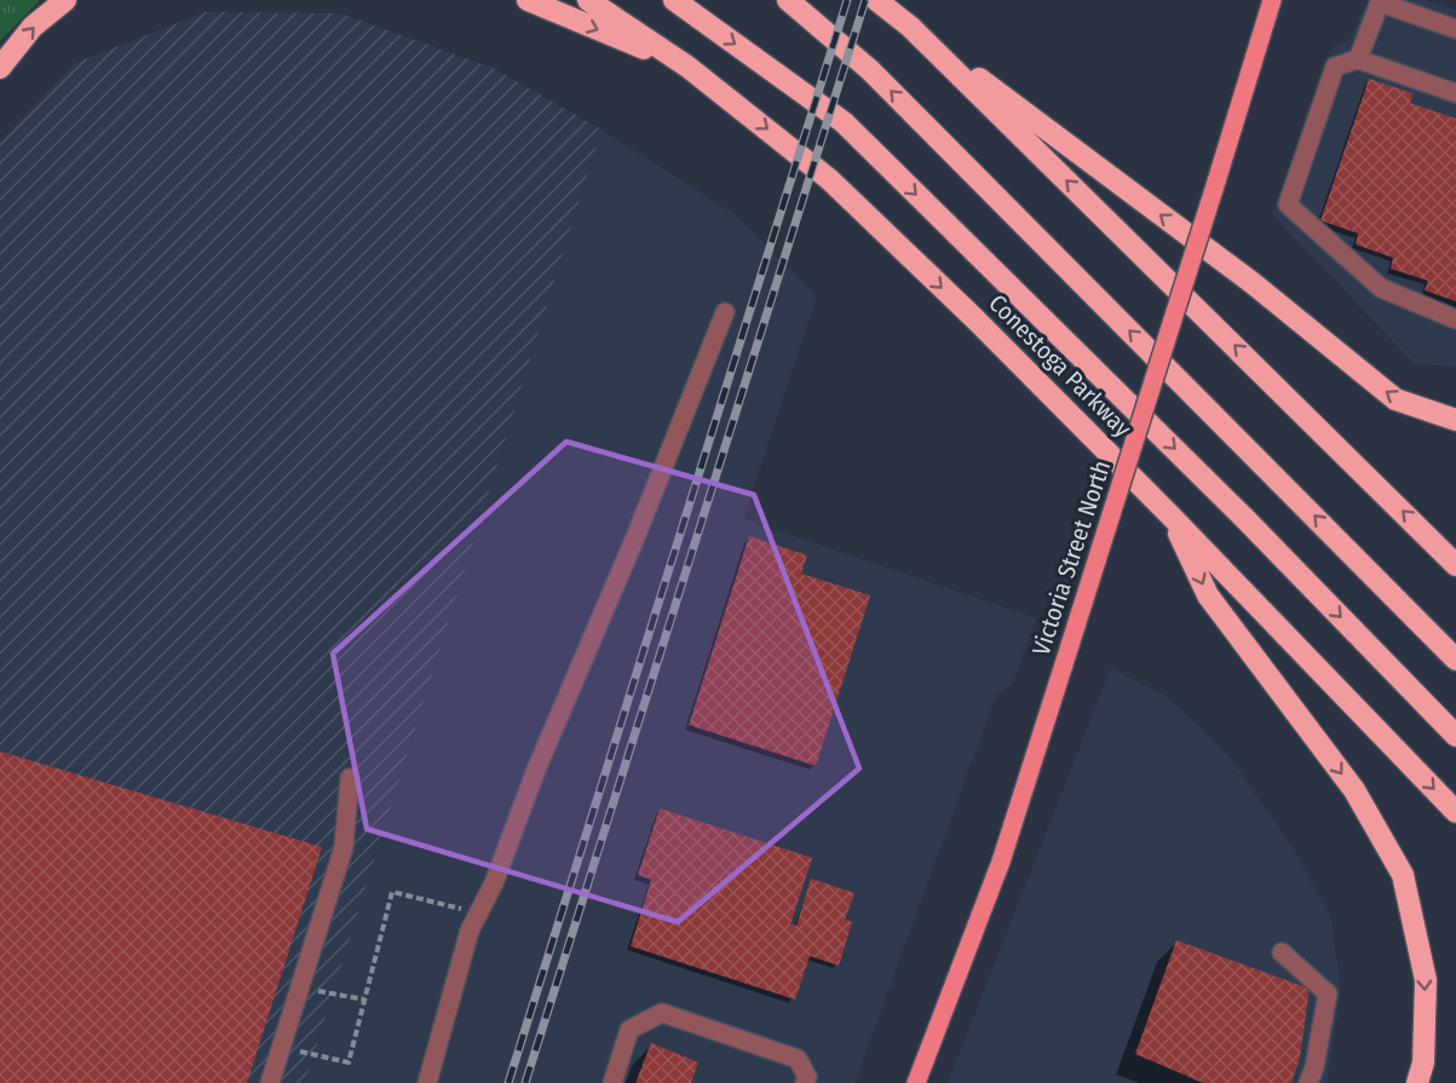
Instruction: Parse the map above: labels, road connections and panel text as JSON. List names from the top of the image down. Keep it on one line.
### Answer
{"streets":{"highway":["Conestoga Parkway"],"main road":["Victoria Street North"]}}
